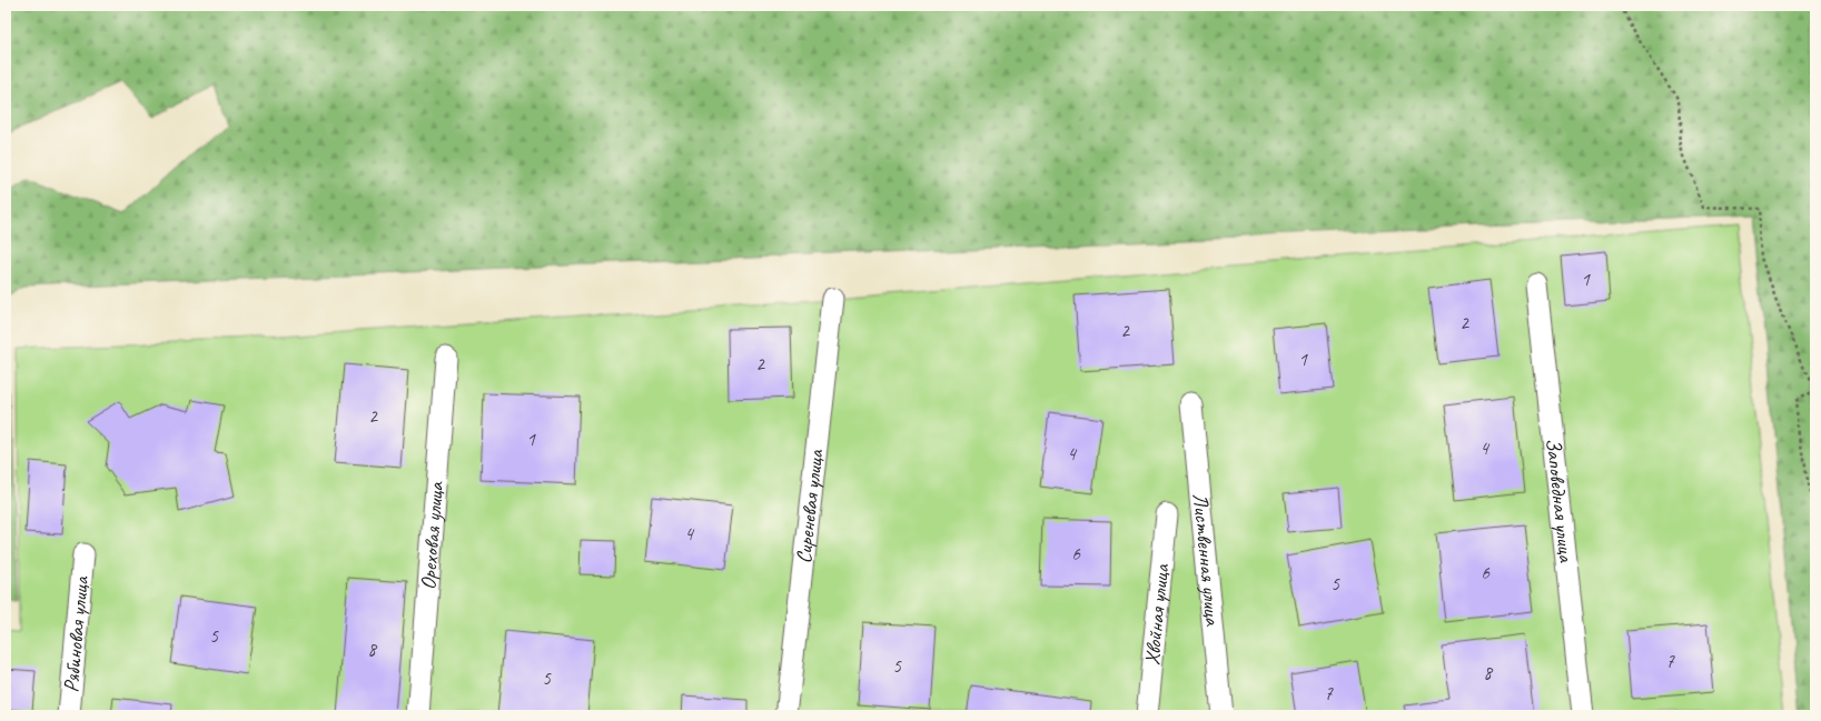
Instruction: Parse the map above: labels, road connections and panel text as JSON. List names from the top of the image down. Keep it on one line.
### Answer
{"streets":{"street":["Заповедная улица","Сиреневая улица","Ореховая улица","Лиственная улица","Хвойная улица","Рябиновая улица"]},"house_numbers":["1","2","2","1","2","2","1","4","4","4","6","6","5","5","8","7","5","8","5","7"]}
